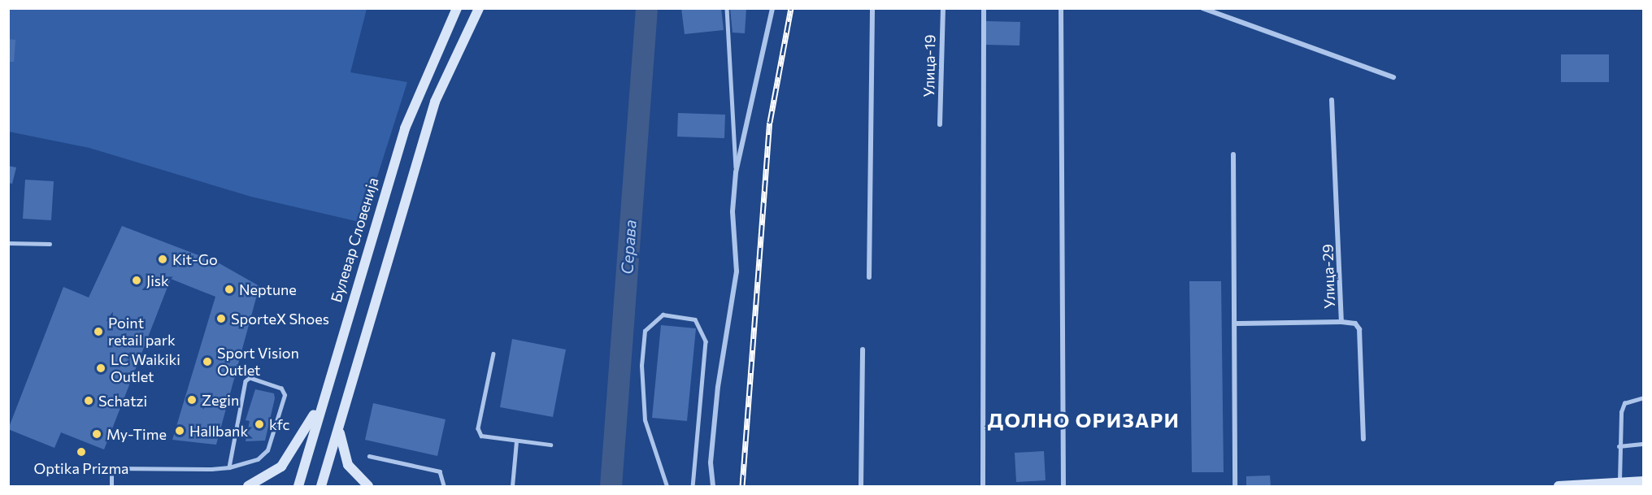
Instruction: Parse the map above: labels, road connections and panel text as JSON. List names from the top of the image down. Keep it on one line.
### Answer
{"streets":{"street":["Улица-19","Булевар Словенија","Улица-29"]},"districts":["ДОЛНО ОРИЗАРИ"],"water":["Серава"],"places":["Kit-Go","Jisk","Neptune","SporteX Shoes","Point retail park","Sport Vision Outlet","LC Waikiki Outlet","Zegin","Schatzi","kfc","Hallbank","My-Time","Optika Prizma"]}
